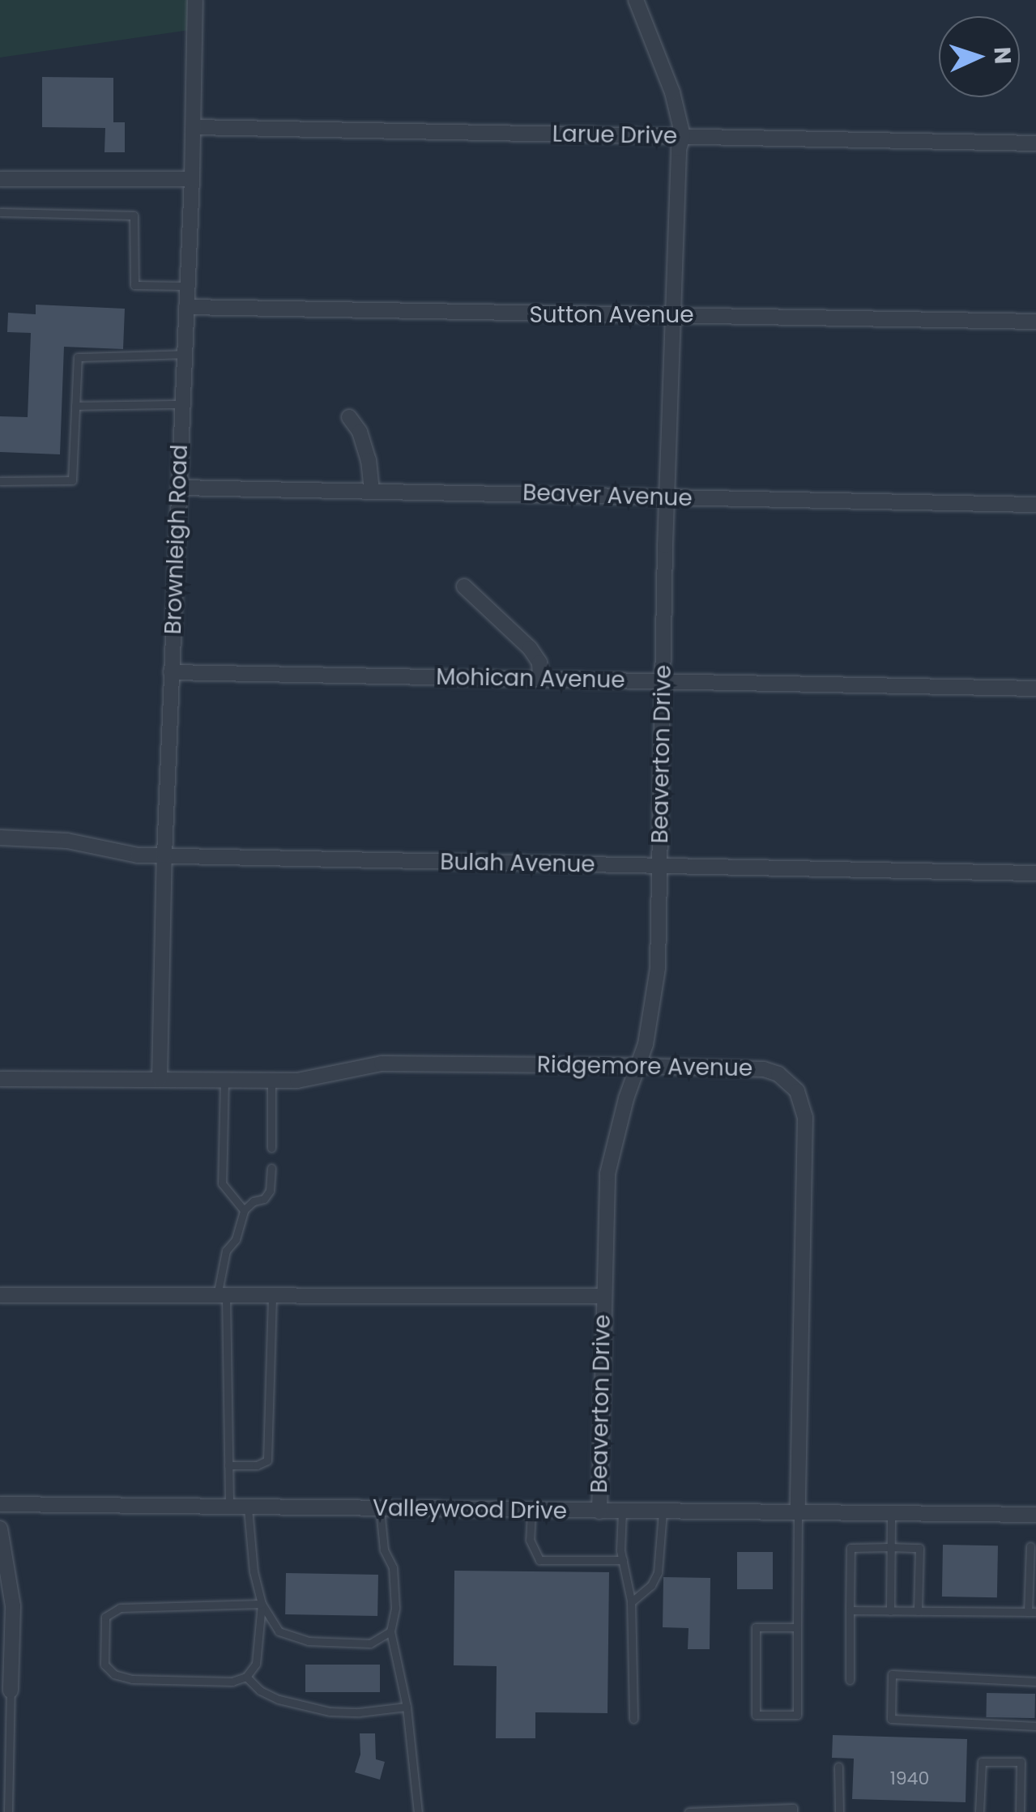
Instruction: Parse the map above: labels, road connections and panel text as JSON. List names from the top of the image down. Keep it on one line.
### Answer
{"streets":{"street":["Larue Drive","Sutton Avenue","Beaver Avenue","Brownleigh Road","Mohican Avenue","Beaverton Drive","Bulah Avenue","Ridgemore Avenue","Valleywood Drive"]},"crossings":[["Larue Drive","Brownleigh Road"],["Larue Drive","Beaverton Drive"],["Sutton Avenue","Brownleigh Road"],["Sutton Avenue","Beaverton Drive"],["Beaver Avenue","Brownleigh Road"],["Beaver Avenue","Beaverton Drive"],["Brownleigh Road","Mohican Avenue"],["Brownleigh Road","Bulah Avenue"],["Brownleigh Road","Ridgemore Avenue"],["Mohican Avenue","Beaverton Drive"],["Beaverton Drive","Bulah Avenue"],["Beaverton Drive","Ridgemore Avenue"],["Beaverton Drive","Valleywood Drive"],["Ridgemore Avenue","Valleywood Drive"]],"house_numbers":["1940"],"north":"right"}
